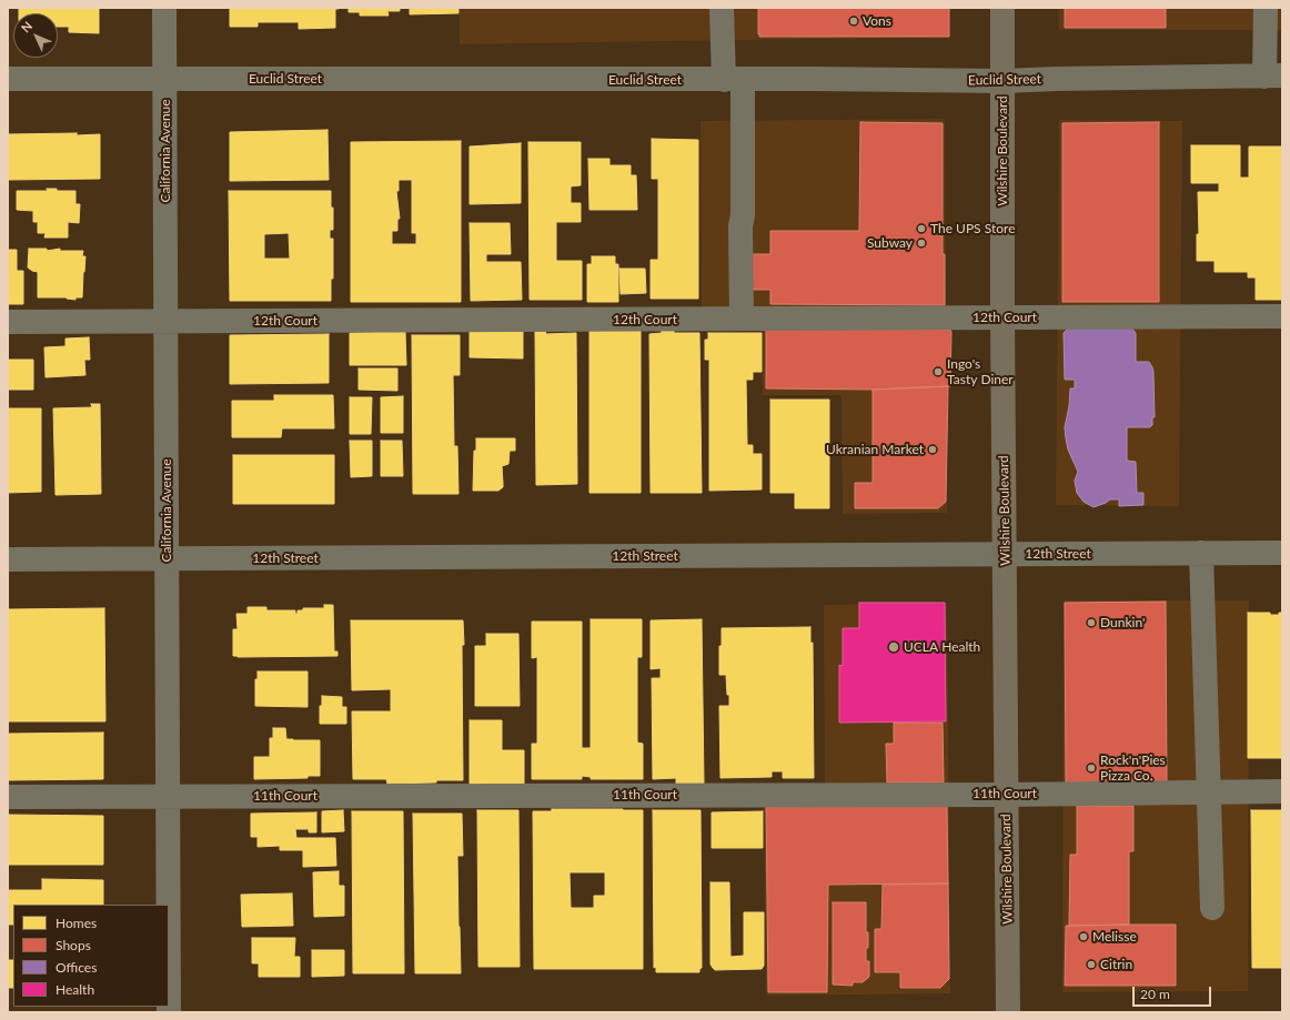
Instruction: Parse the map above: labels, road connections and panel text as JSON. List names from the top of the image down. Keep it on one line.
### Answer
{"streets":{"main road":["Wilshire Boulevard"],"street":["Euclid Street","California Avenue","12th Court","12th Street","11th Court"]},"crossings":[["Euclid Street","California Avenue"],["Euclid Street","Wilshire Boulevard"],["California Avenue","12th Court"],["California Avenue","12th Street"],["California Avenue","11th Court"],["Wilshire Boulevard","12th Court"],["Wilshire Boulevard","12th Street"],["Wilshire Boulevard","11th Court"]],"places":["Vons","The UPS Store","Subway","Ingo's Tasty Diner","Ukranian Market","Dunkin'","UCLA Health","Rock'n'Pies Pizza Co.","Melisse","Citrin"],"legend":["Homes","Shops","Offices","Health"],"scale_bar":"20 m","north":"top left"}
